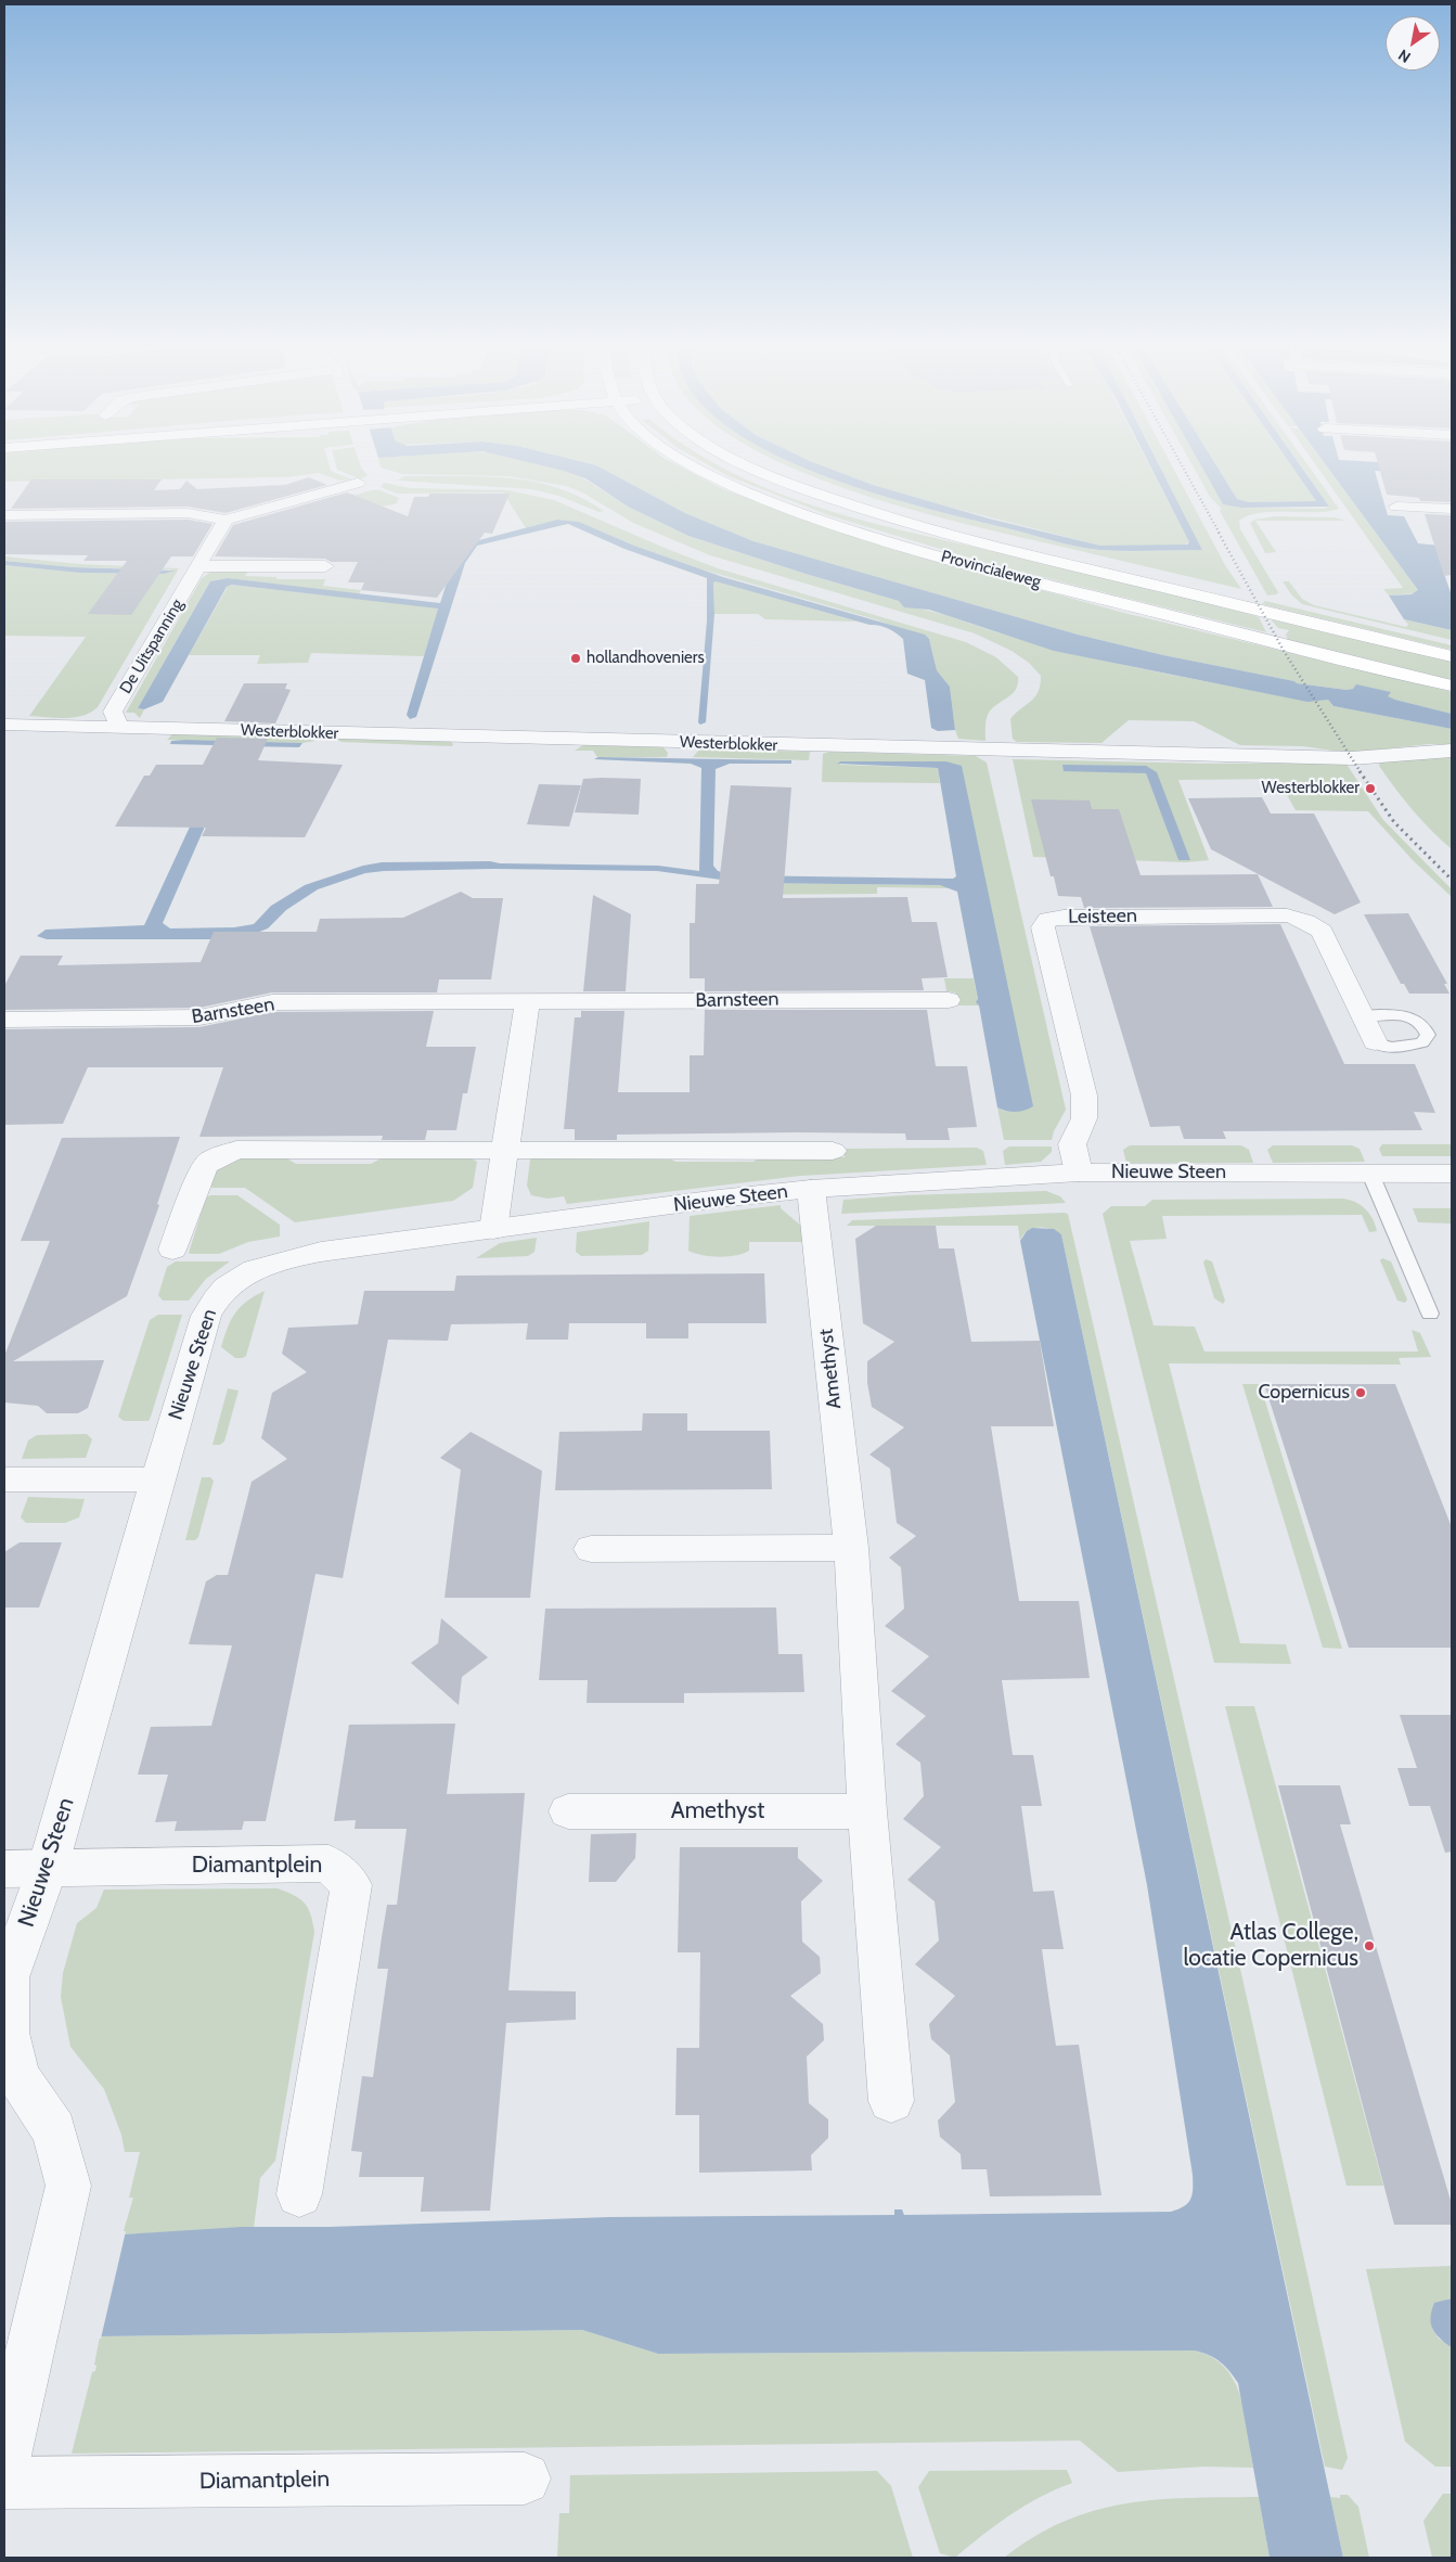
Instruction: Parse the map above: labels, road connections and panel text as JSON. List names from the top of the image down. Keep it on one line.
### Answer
{"streets":{"main road":["Provincialeweg"],"street":["De Uitspanning","Westerblokker","Leisteen","Barnsteen","Nieuwe Steen","Amethyst","Diamantplein"]},"crossings":[["De Uitspanning","Westerblokker"],["Leisteen","Nieuwe Steen"],["Nieuwe Steen","Amethyst"],["Nieuwe Steen","Diamantplein"]],"places":["hollandhoveniers","Westerblokker","Copernicus","Atlas College, locatie Copernicus"],"north":"bottom left"}
